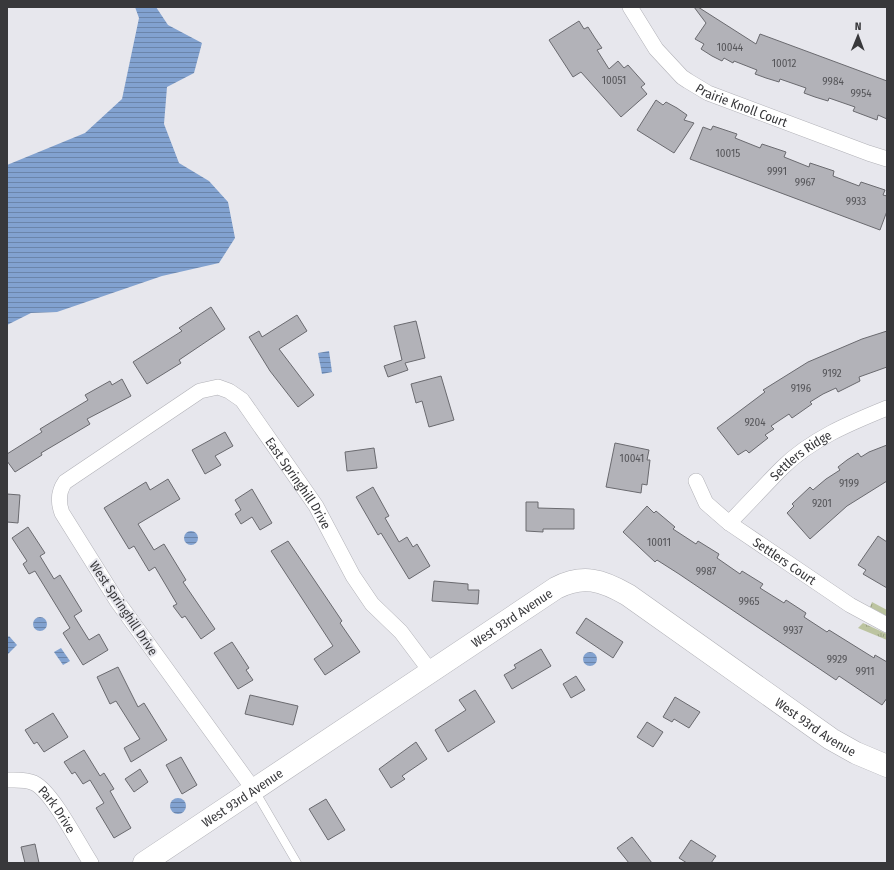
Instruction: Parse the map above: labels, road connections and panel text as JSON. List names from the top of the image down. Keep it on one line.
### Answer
{"streets":{"street":["Prairie Knoll Court","Settlers Ridge","East Springhill Drive","Settlers Court","West Springhill Drive","West 93rd Avenue","Park Drive"]},"crossings":[["Settlers Ridge","Settlers Court"],["East Springhill Drive","West Springhill Drive"],["East Springhill Drive","West 93rd Avenue"],["West Springhill Drive","West 93rd Avenue"]],"house_numbers":["10044","10012","10051","9984","9954","10015","9991","9967","9933","9192","9196","9204","10041","9199","9201","10011","9987","9965","9937","9929","9911"],"north":"top"}
